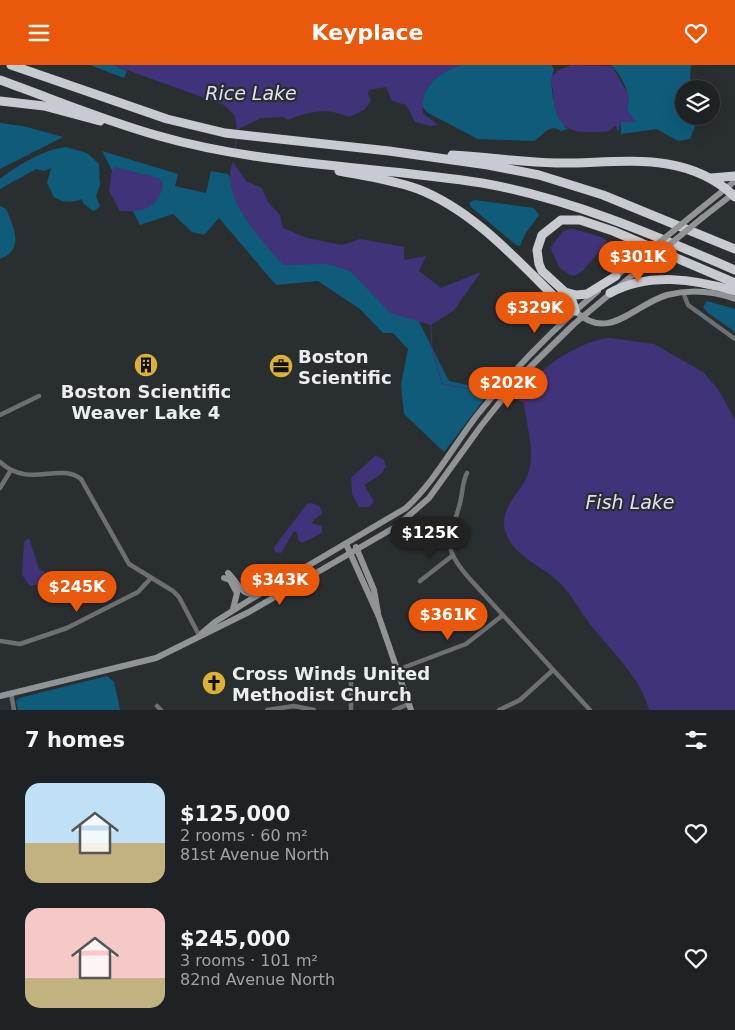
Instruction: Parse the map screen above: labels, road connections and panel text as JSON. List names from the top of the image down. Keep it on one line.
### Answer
{"water":["Rice Lake","Fish Lake"],"places":{"building":["Boston Scientific Weaver Lake 4"],"office":["Boston Scientific"],"church":["Cross Winds United Methodist Church"]},"page":{"header":"Keyplace","price":["$301K","$329K","$202K","$125K","$343K","$245K","$361K"],"heading":"7 homes","list":[{"name":"$125,000","note":"2 rooms · 60 m² · 81st Avenue North"},{"name":"$245,000","note":"3 rooms · 101 m² · 82nd Avenue North"}]}}
